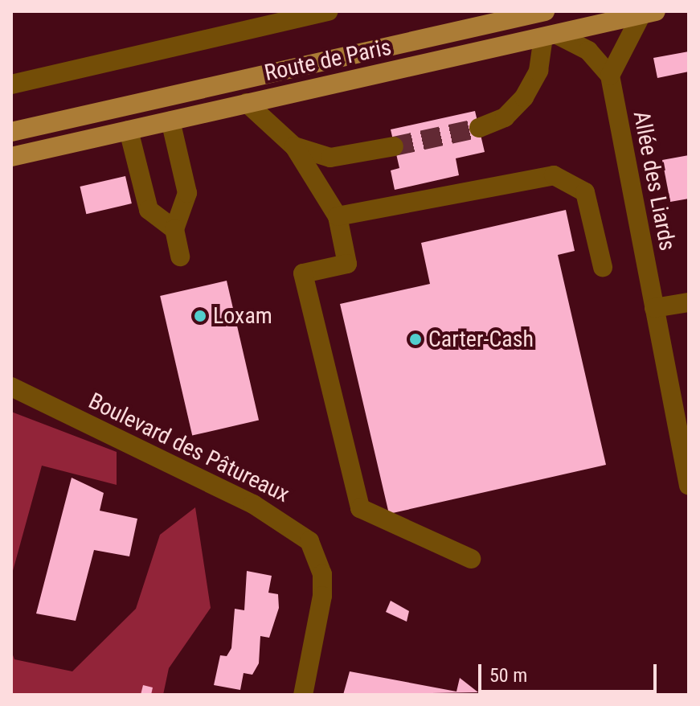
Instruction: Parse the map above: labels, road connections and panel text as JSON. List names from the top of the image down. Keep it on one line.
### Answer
{"streets":{"main road":["Route de Paris"],"street":["Allée des Liards","Boulevard des Pâtureaux"]},"places":["Loxam","Carter-Cash"],"scale_bar":"50 m"}
